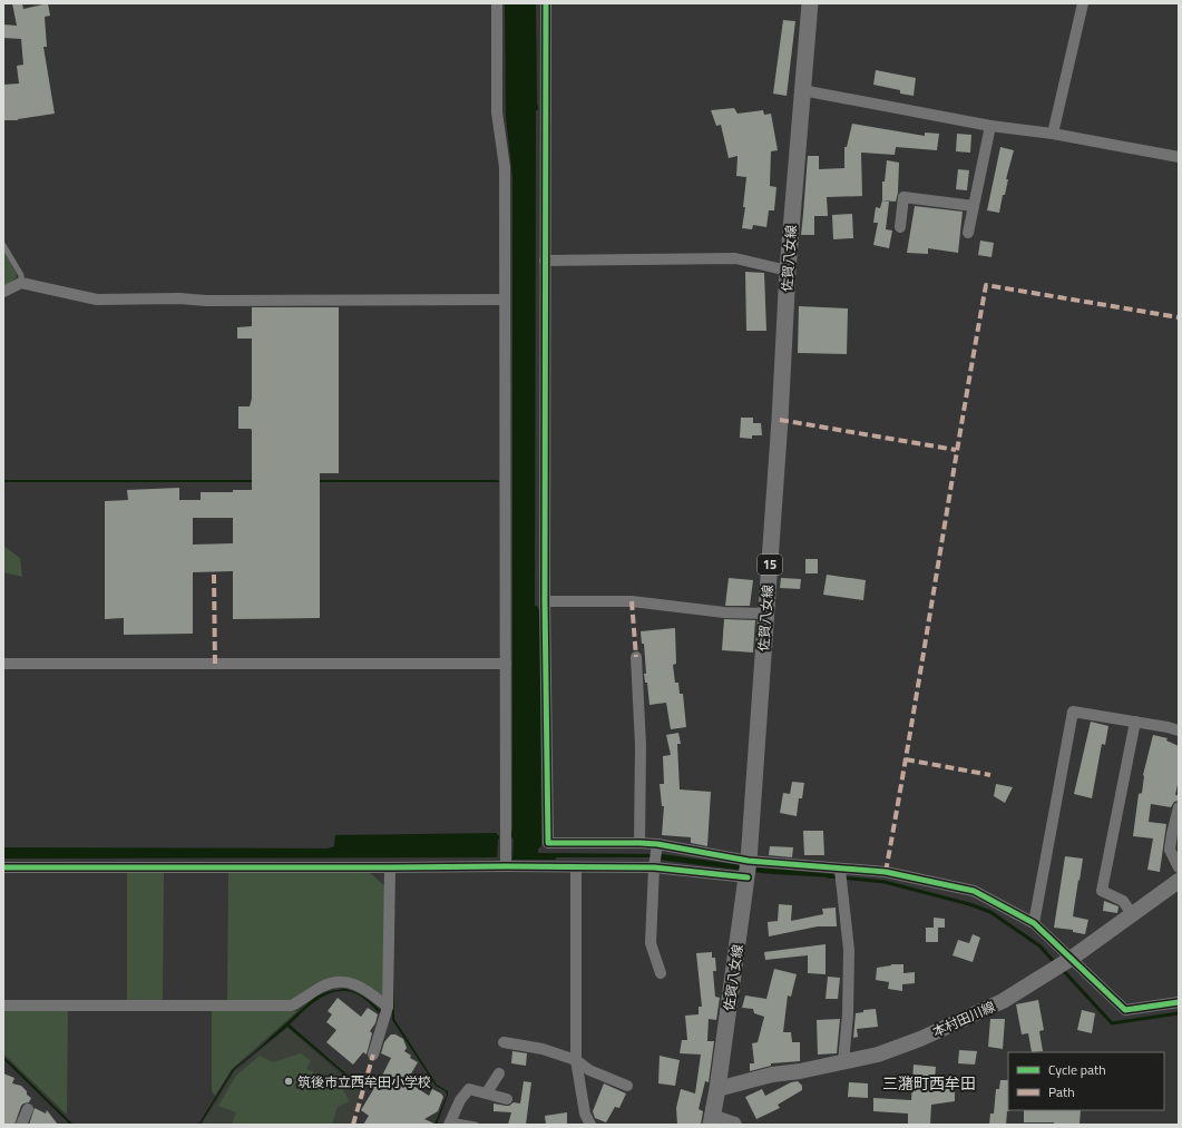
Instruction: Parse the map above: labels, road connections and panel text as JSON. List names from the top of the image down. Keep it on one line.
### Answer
{"streets":{"main road":["佐賀八女線","15","本村田川線"]},"crossings":[["佐賀八女線","本村田川線"]],"districts":["三潴町西牟田"],"places":["筑後市立西牟田小学校"],"legend":["Cycle path","Path"]}
